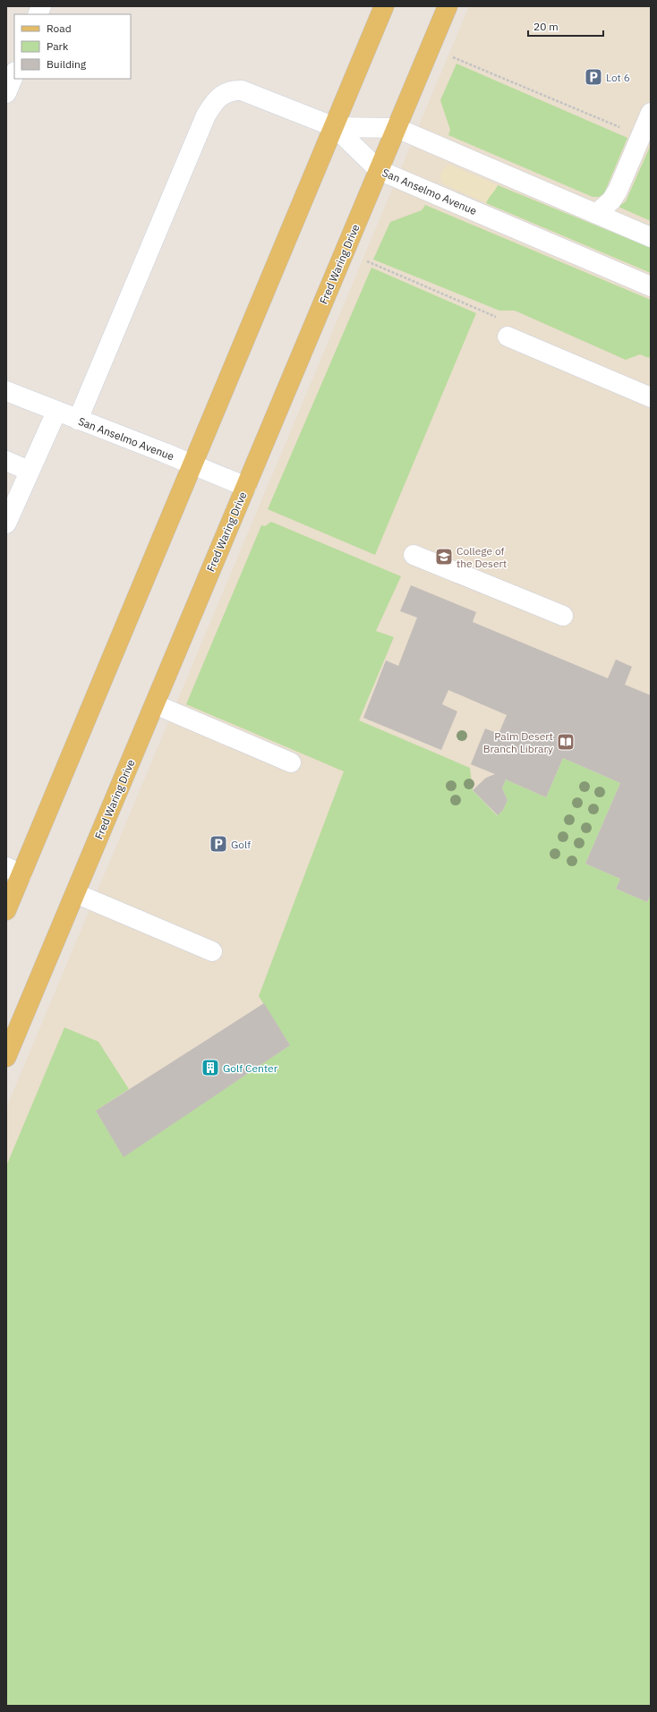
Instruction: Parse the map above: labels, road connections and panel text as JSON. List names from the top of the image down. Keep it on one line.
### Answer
{"streets":{"main road":["Fred Waring Drive"],"street":["San Anselmo Avenue"]},"crossings":[["San Anselmo Avenue","Fred Waring Drive"]],"places":{"parking":["Lot 6","Golf"],"school or university":["College of the Desert"],"library":["Palm Desert Branch Library"],"building":["Golf Center"]},"legend":["Road","Park","Building"],"scale_bar":"20 m"}
